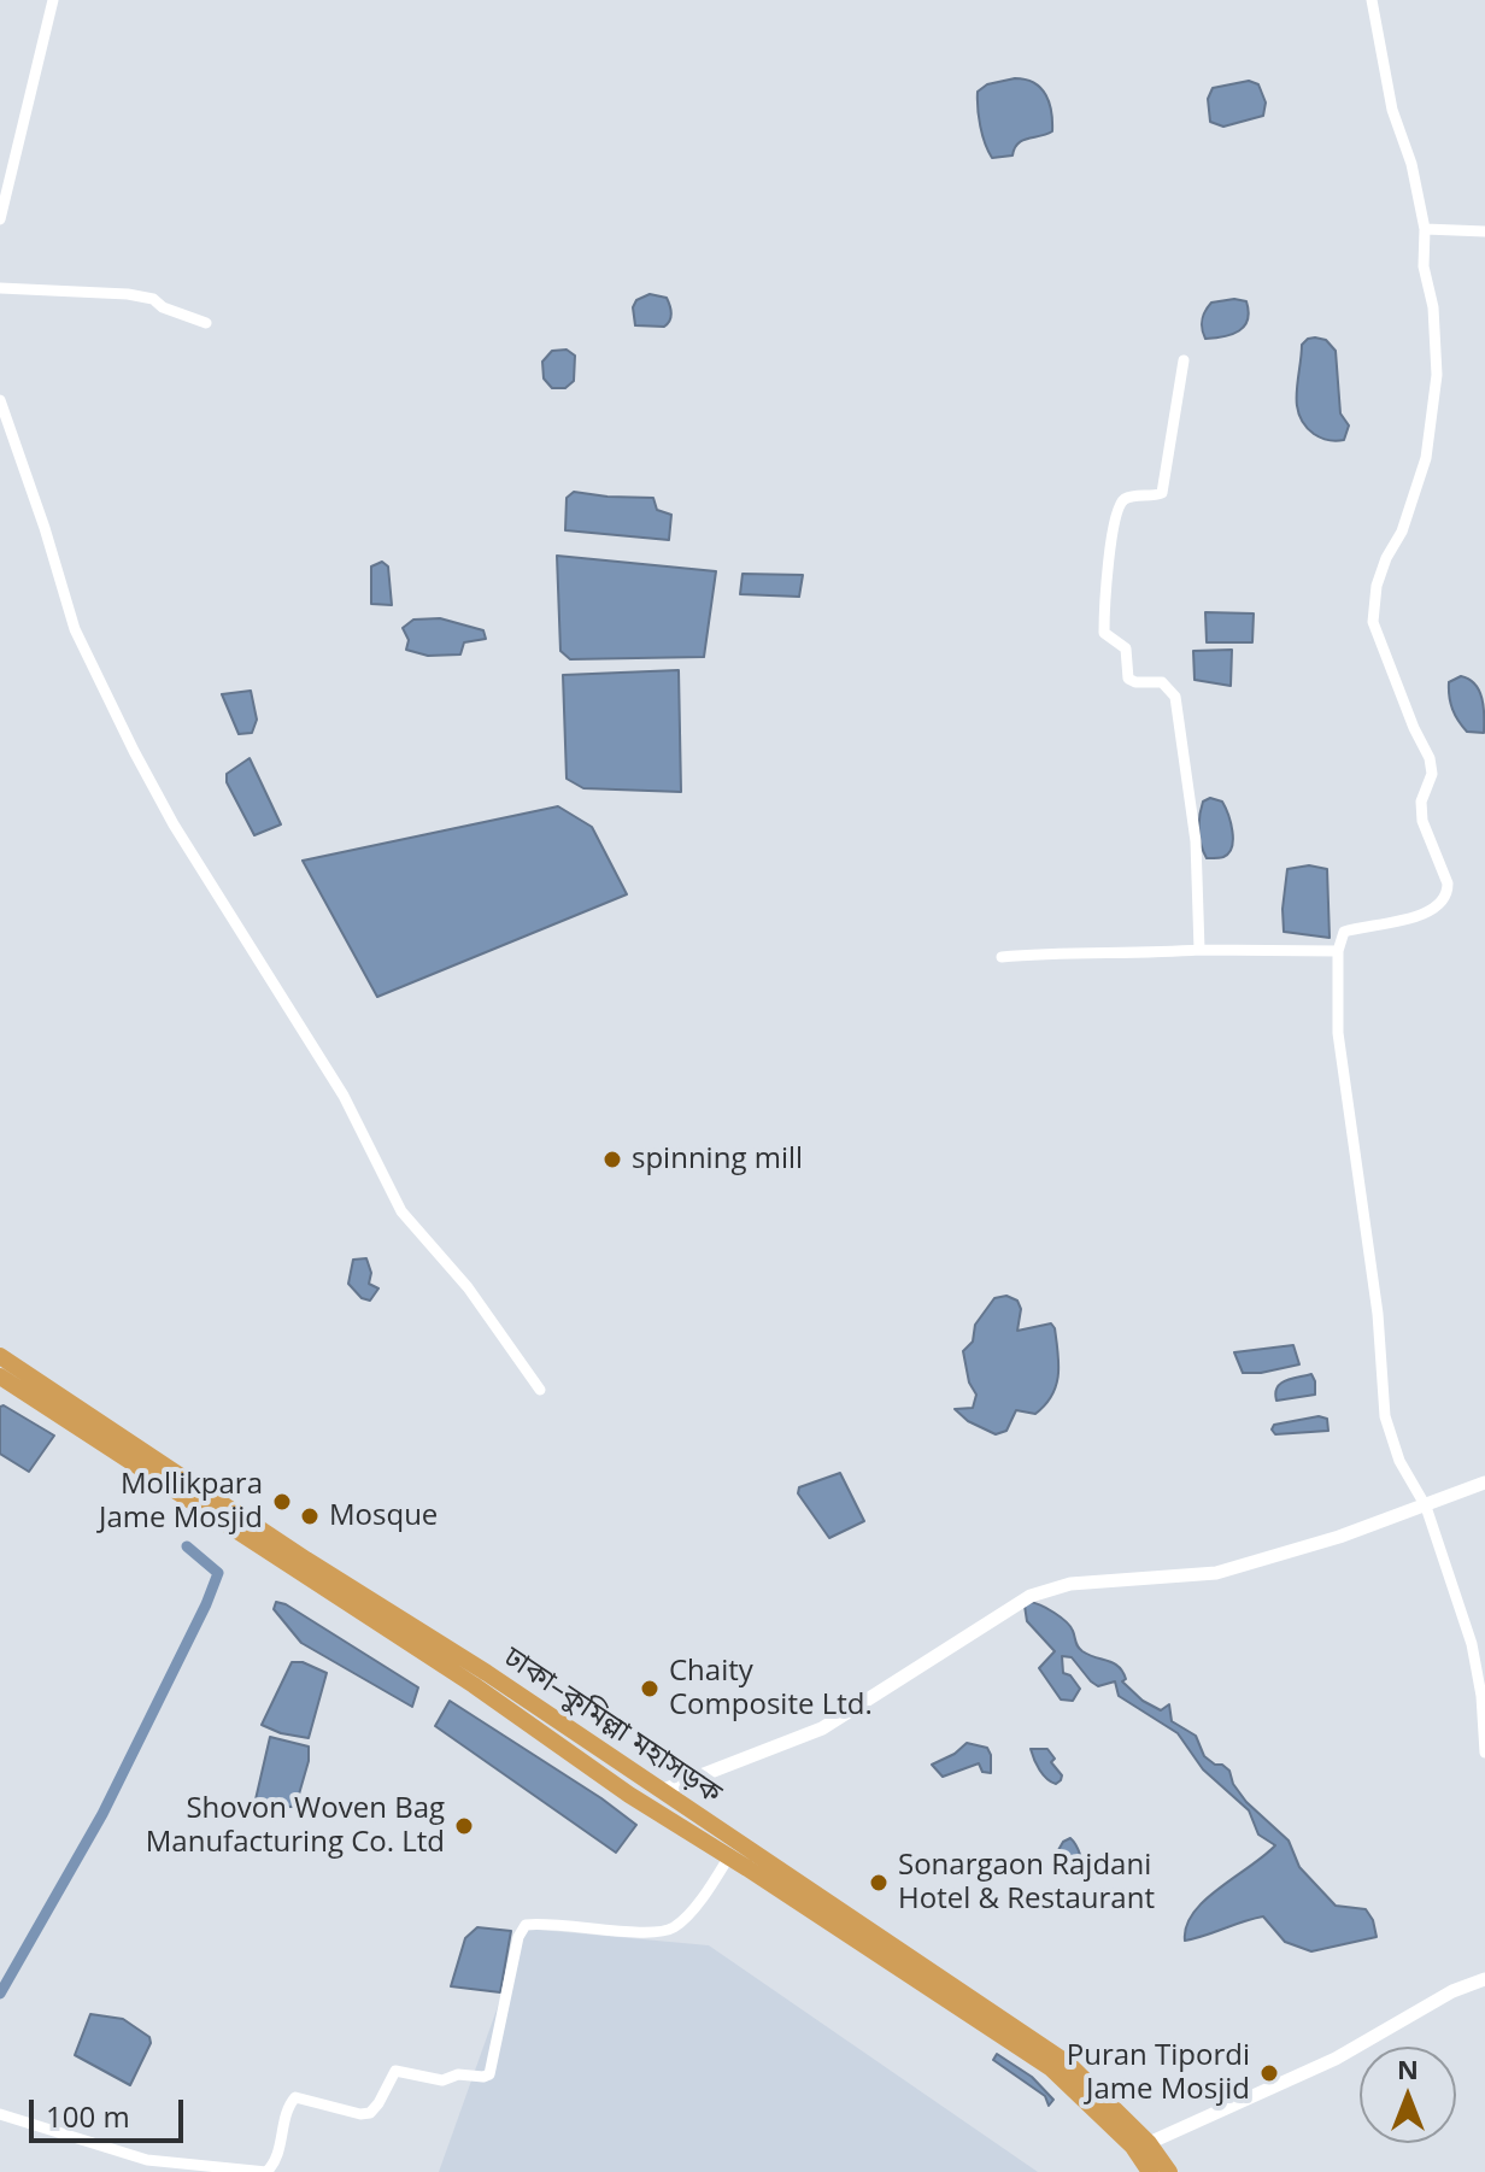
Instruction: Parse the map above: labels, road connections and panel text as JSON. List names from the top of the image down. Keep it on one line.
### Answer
{"streets":{"highway":["ঢাকা–কুমিল্লা মহাসড়ক"]},"places":["spinning mill","Mollikpara Jame Mosjid","Mosque","Chaity Composite Ltd.","Shovon Woven Bag Manufacturing Co. Ltd","Sonargaon Rajdani Hotel & Restaurant","Puran Tipordi Jame Mosjid"],"scale_bar":"100 m","north":"top"}
